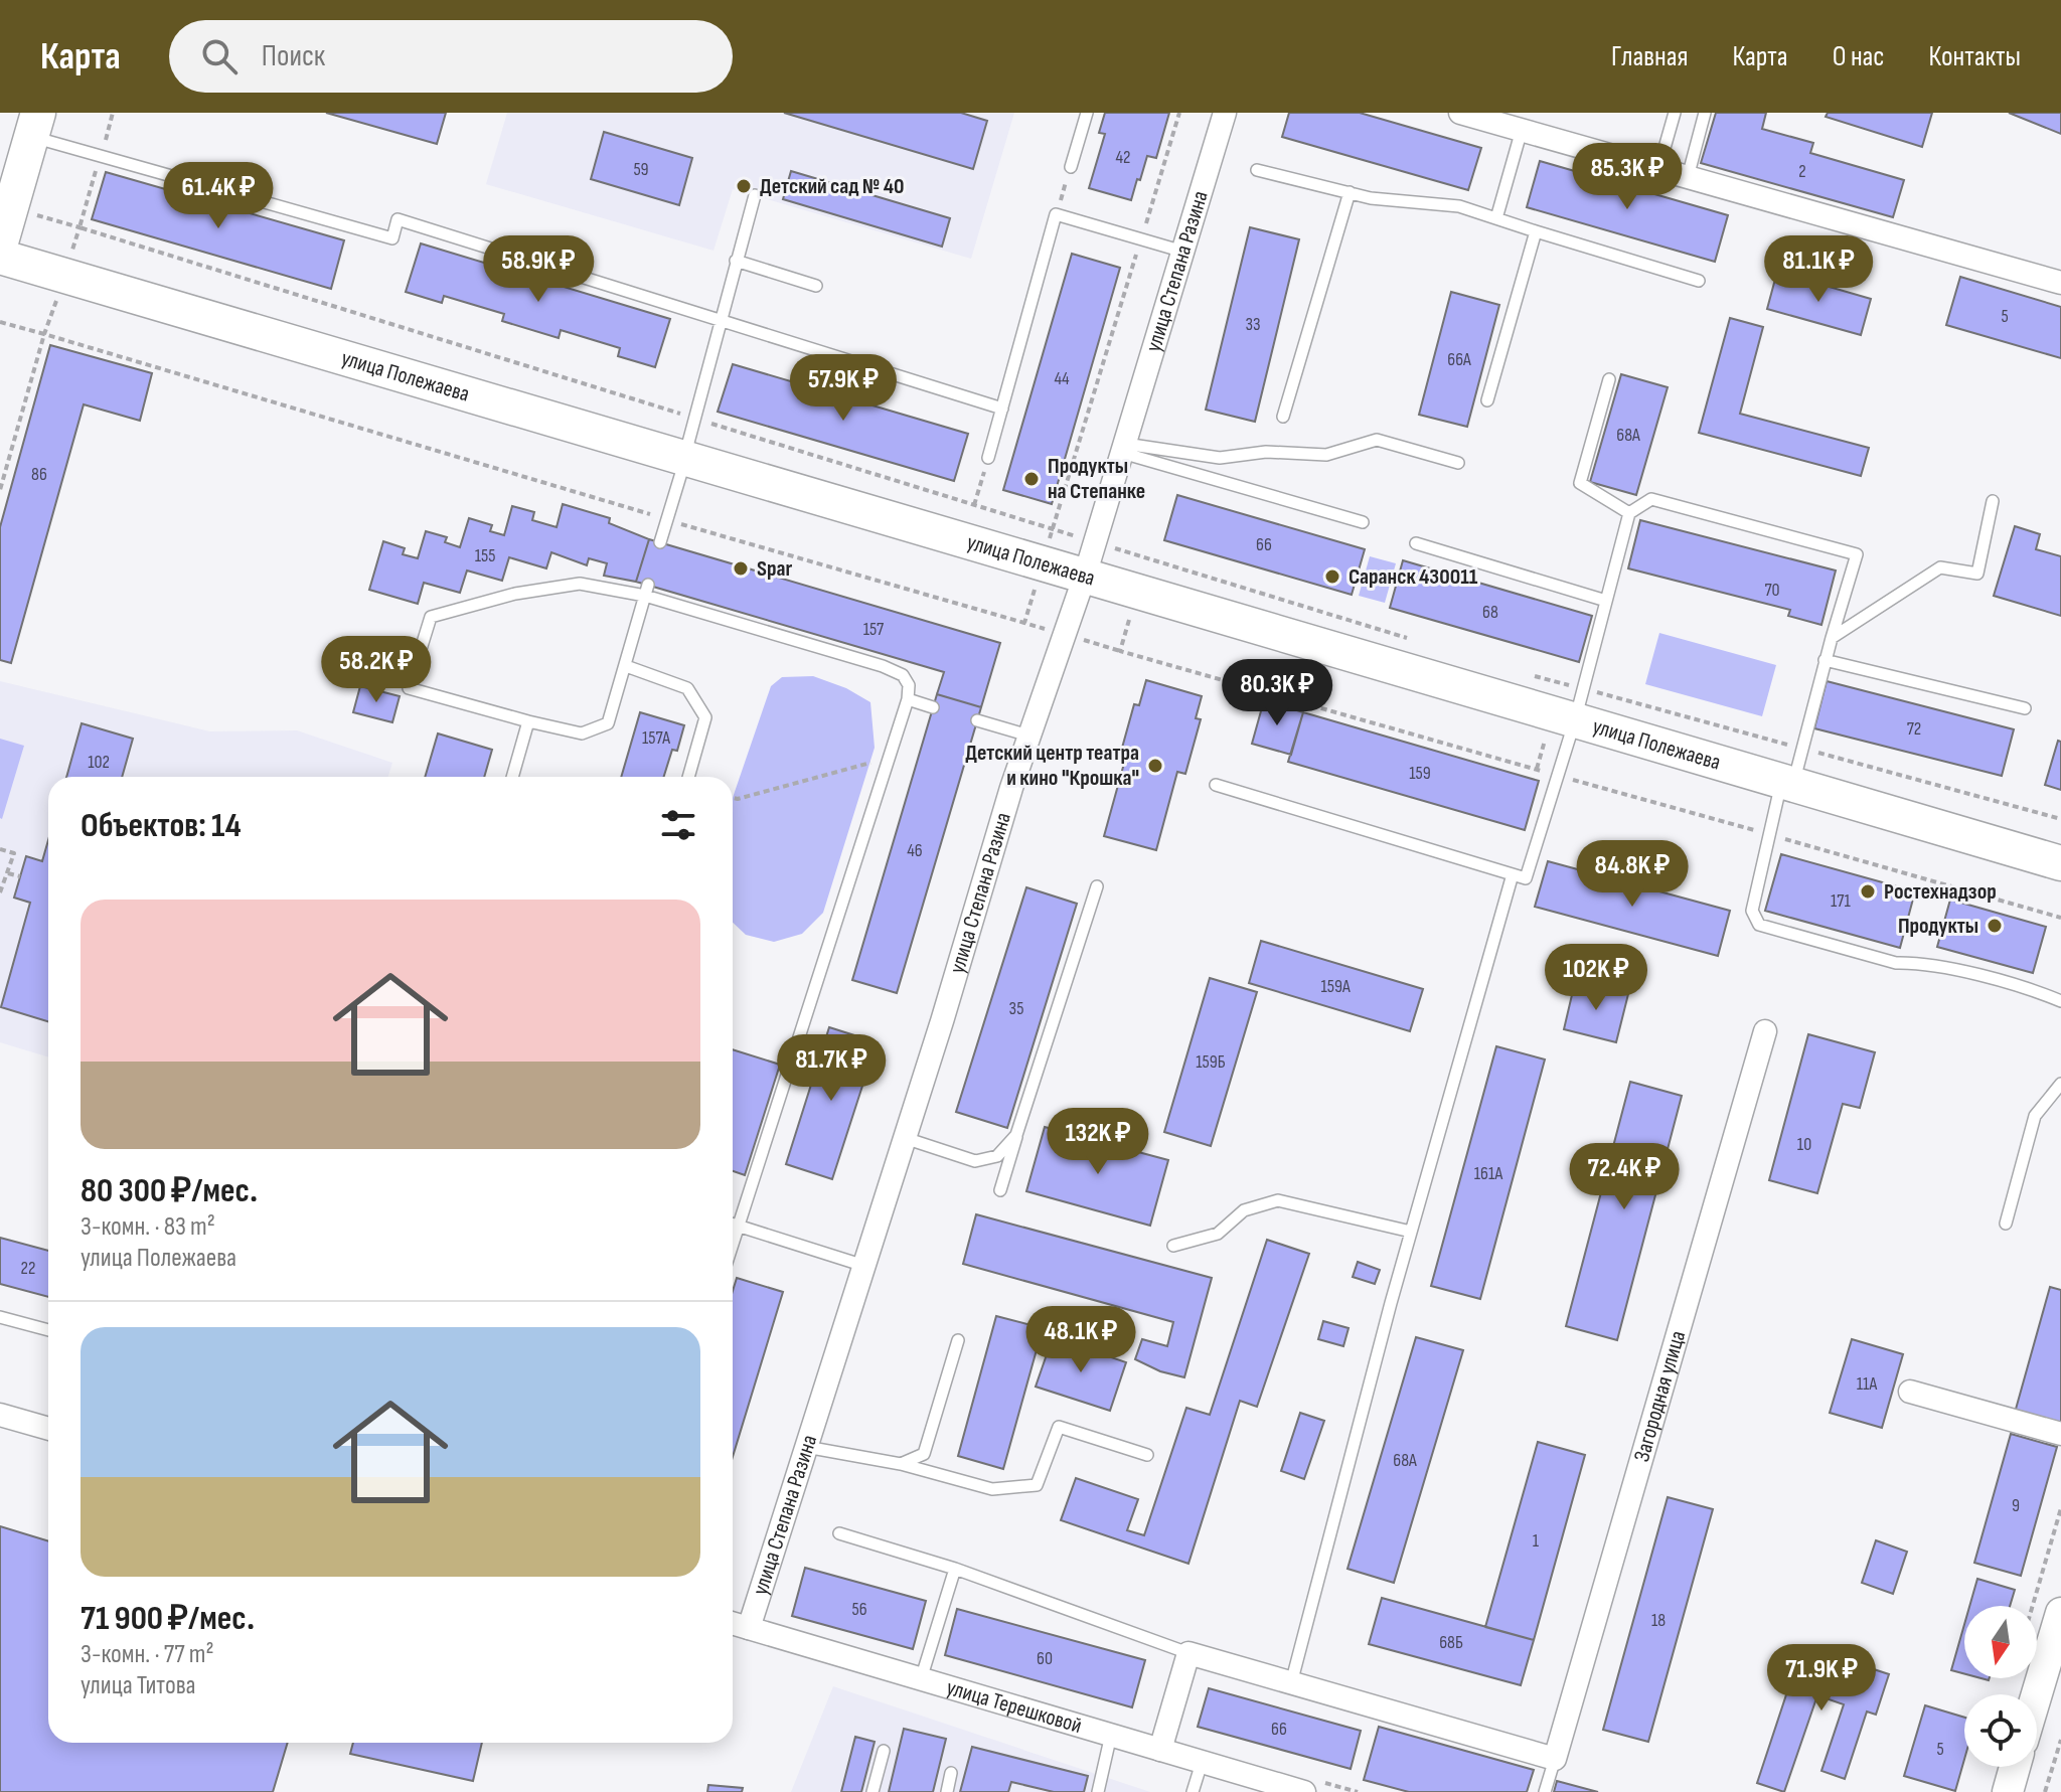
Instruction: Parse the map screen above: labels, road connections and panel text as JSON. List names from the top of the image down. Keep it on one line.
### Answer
{"streets":{"main road":["улица Полежаева"],"street":["улица Степана Разина","Загородная улица","улица Терешковой"]},"crossings":[["улица Степана Разина","улица Полежаева"],["улица Степана Разина","улица Терешковой"]],"places":["Детский сад № 40","Продукты на Степанке","Spar","Саранск 430011","Детский центр театра и кино \"Крошка\"","Ростехнадзор","Продукты"],"house_numbers":["42","59","2","5","33","66А","44","68А","86","66","155","70","68","157","72","157А","102","159","46","171","159А","35","159Б","10","161А","22","11А","68А","9","1","56","18","68Б","60","66","5"],"north":"bottom","page":{"header":"Карта","search":"Поиск","nav":["Главная","Карта","О нас","Контакты"],"price":["85.3K ₽","61.4K ₽","58.9K ₽","81.1K ₽","57.9K ₽","58.2K ₽","80.3K ₽","84.8K ₽","102K ₽","81.7K ₽","132K ₽","72.4K ₽","48.1K ₽","71.9K ₽"],"heading":"Объектов: 14","list":[{"name":"80 300 ₽/мес.","note":"3-комн. · 83 m² · улица Полежаева"},{"name":"71 900 ₽/мес.","note":"3-комн. · 77 m² · улица Титова"}]}}
